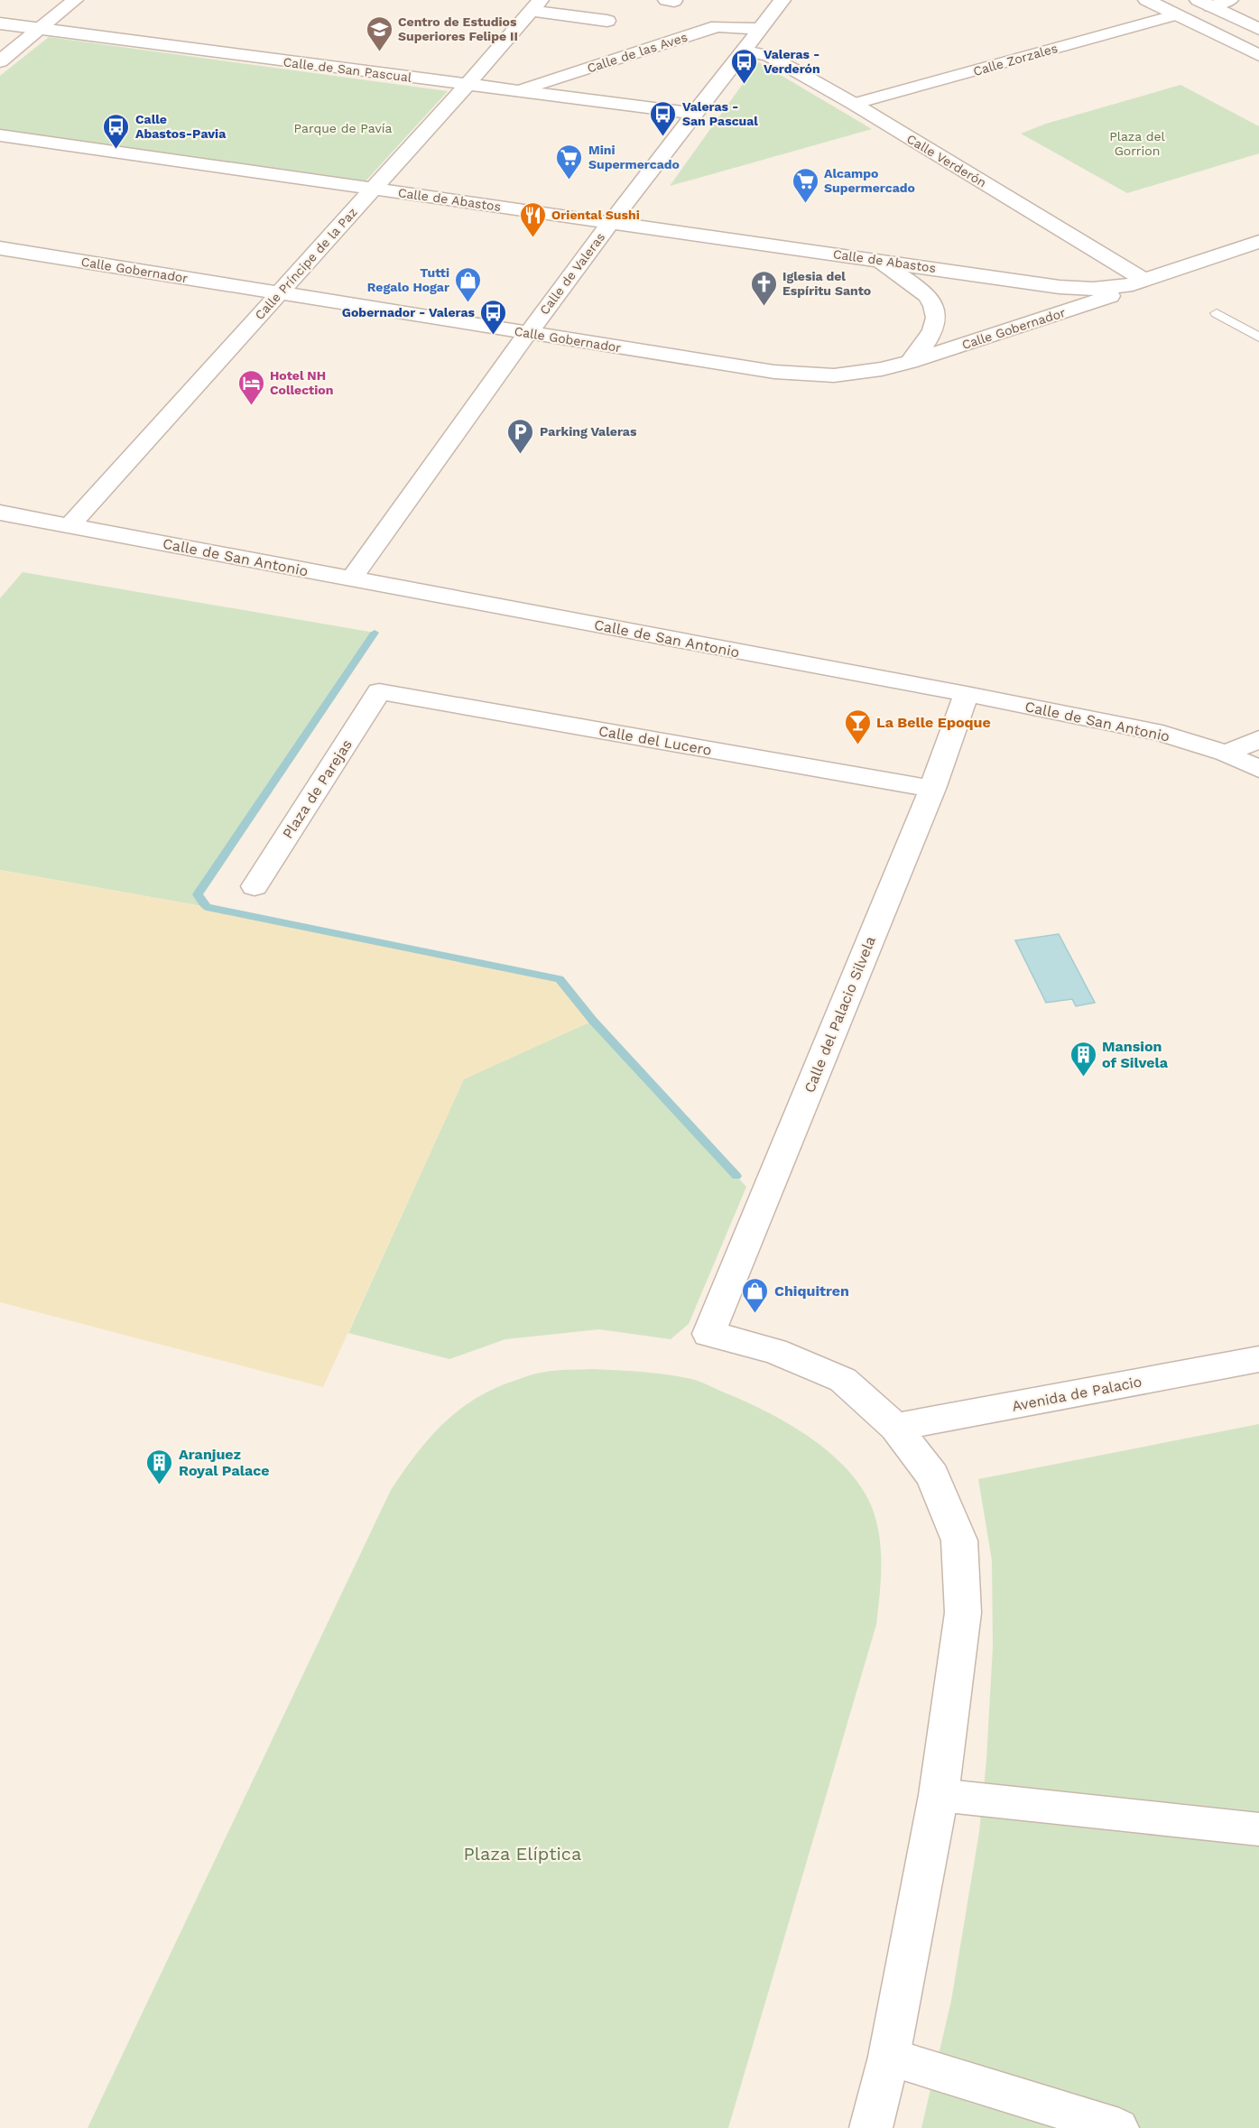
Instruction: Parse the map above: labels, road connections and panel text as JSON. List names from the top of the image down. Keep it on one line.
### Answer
{"streets":{"street":["Calle de las Aves","Calle Zorzales","Calle de San Pascual","Calle Verderón","Calle de Abastos","Calle Príncipe de la Paz","Calle Gobernador","Calle de Valeras","Calle de San Antonio","Calle del Lucero","Plaza de Parejas","Calle del Palacio Silvela","Avenida de Palacio"]},"crossings":[["Calle de las Aves","Calle de San Pascual"],["Calle de las Aves","Calle de Valeras"],["Calle Zorzales","Calle Verderón"],["Calle de San Pascual","Calle Príncipe de la Paz"],["Calle de San Pascual","Calle de Valeras"],["Calle Verderón","Calle de Abastos"],["Calle Verderón","Calle Gobernador"],["Calle Verderón","Calle de Valeras"],["Calle de Abastos","Calle Príncipe de la Paz"],["Calle de Abastos","Calle Gobernador"],["Calle de Abastos","Calle de Valeras"],["Calle Príncipe de la Paz","Calle Gobernador"],["Calle Príncipe de la Paz","Calle de San Antonio"],["Calle Gobernador","Calle de Valeras"],["Calle de Valeras","Calle de San Antonio"],["Calle de San Antonio","Calle del Palacio Silvela"],["Calle del Lucero","Plaza de Parejas"],["Calle del Lucero","Calle del Palacio Silvela"],["Calle del Palacio Silvela","Avenida de Palacio"]],"parks":["Parque de Pavía","Plaza del Gorrion","Plaza Elíptica"],"places":{"school or university":["Centro de Estudios Superiores Felipe II"],"bus stop":["Valeras - Verderón","Valeras - San Pascual","Calle Abastos-Pavia","Gobernador - Valeras"],"supermarket":["Mini Supermercado","Alcampo Supermercado"],"restaurant":["Oriental Sushi"],"shop":["Tutti Regalo Hogar","Chiquitren"],"church":["Iglesia del Espíritu Santo"],"hotel":["Hotel NH Collection"],"parking":["Parking Valeras"],"bar":["La Belle Epoque"],"building":["Mansion of Silvela","Aranjuez Royal Palace"]}}
